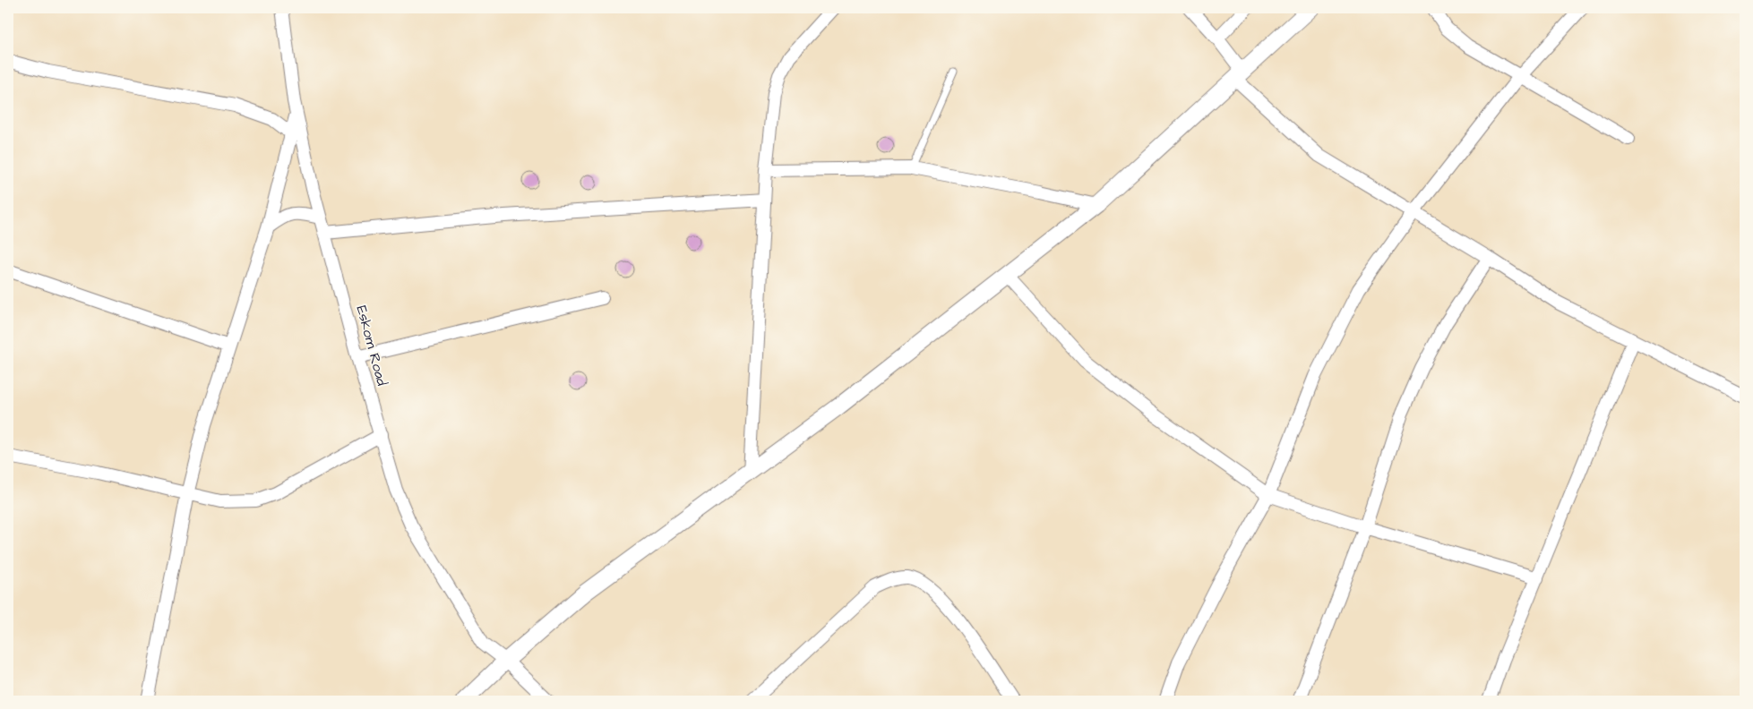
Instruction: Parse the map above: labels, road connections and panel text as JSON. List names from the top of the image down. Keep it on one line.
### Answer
{"streets":{"street":["Eskom Road"]}}
